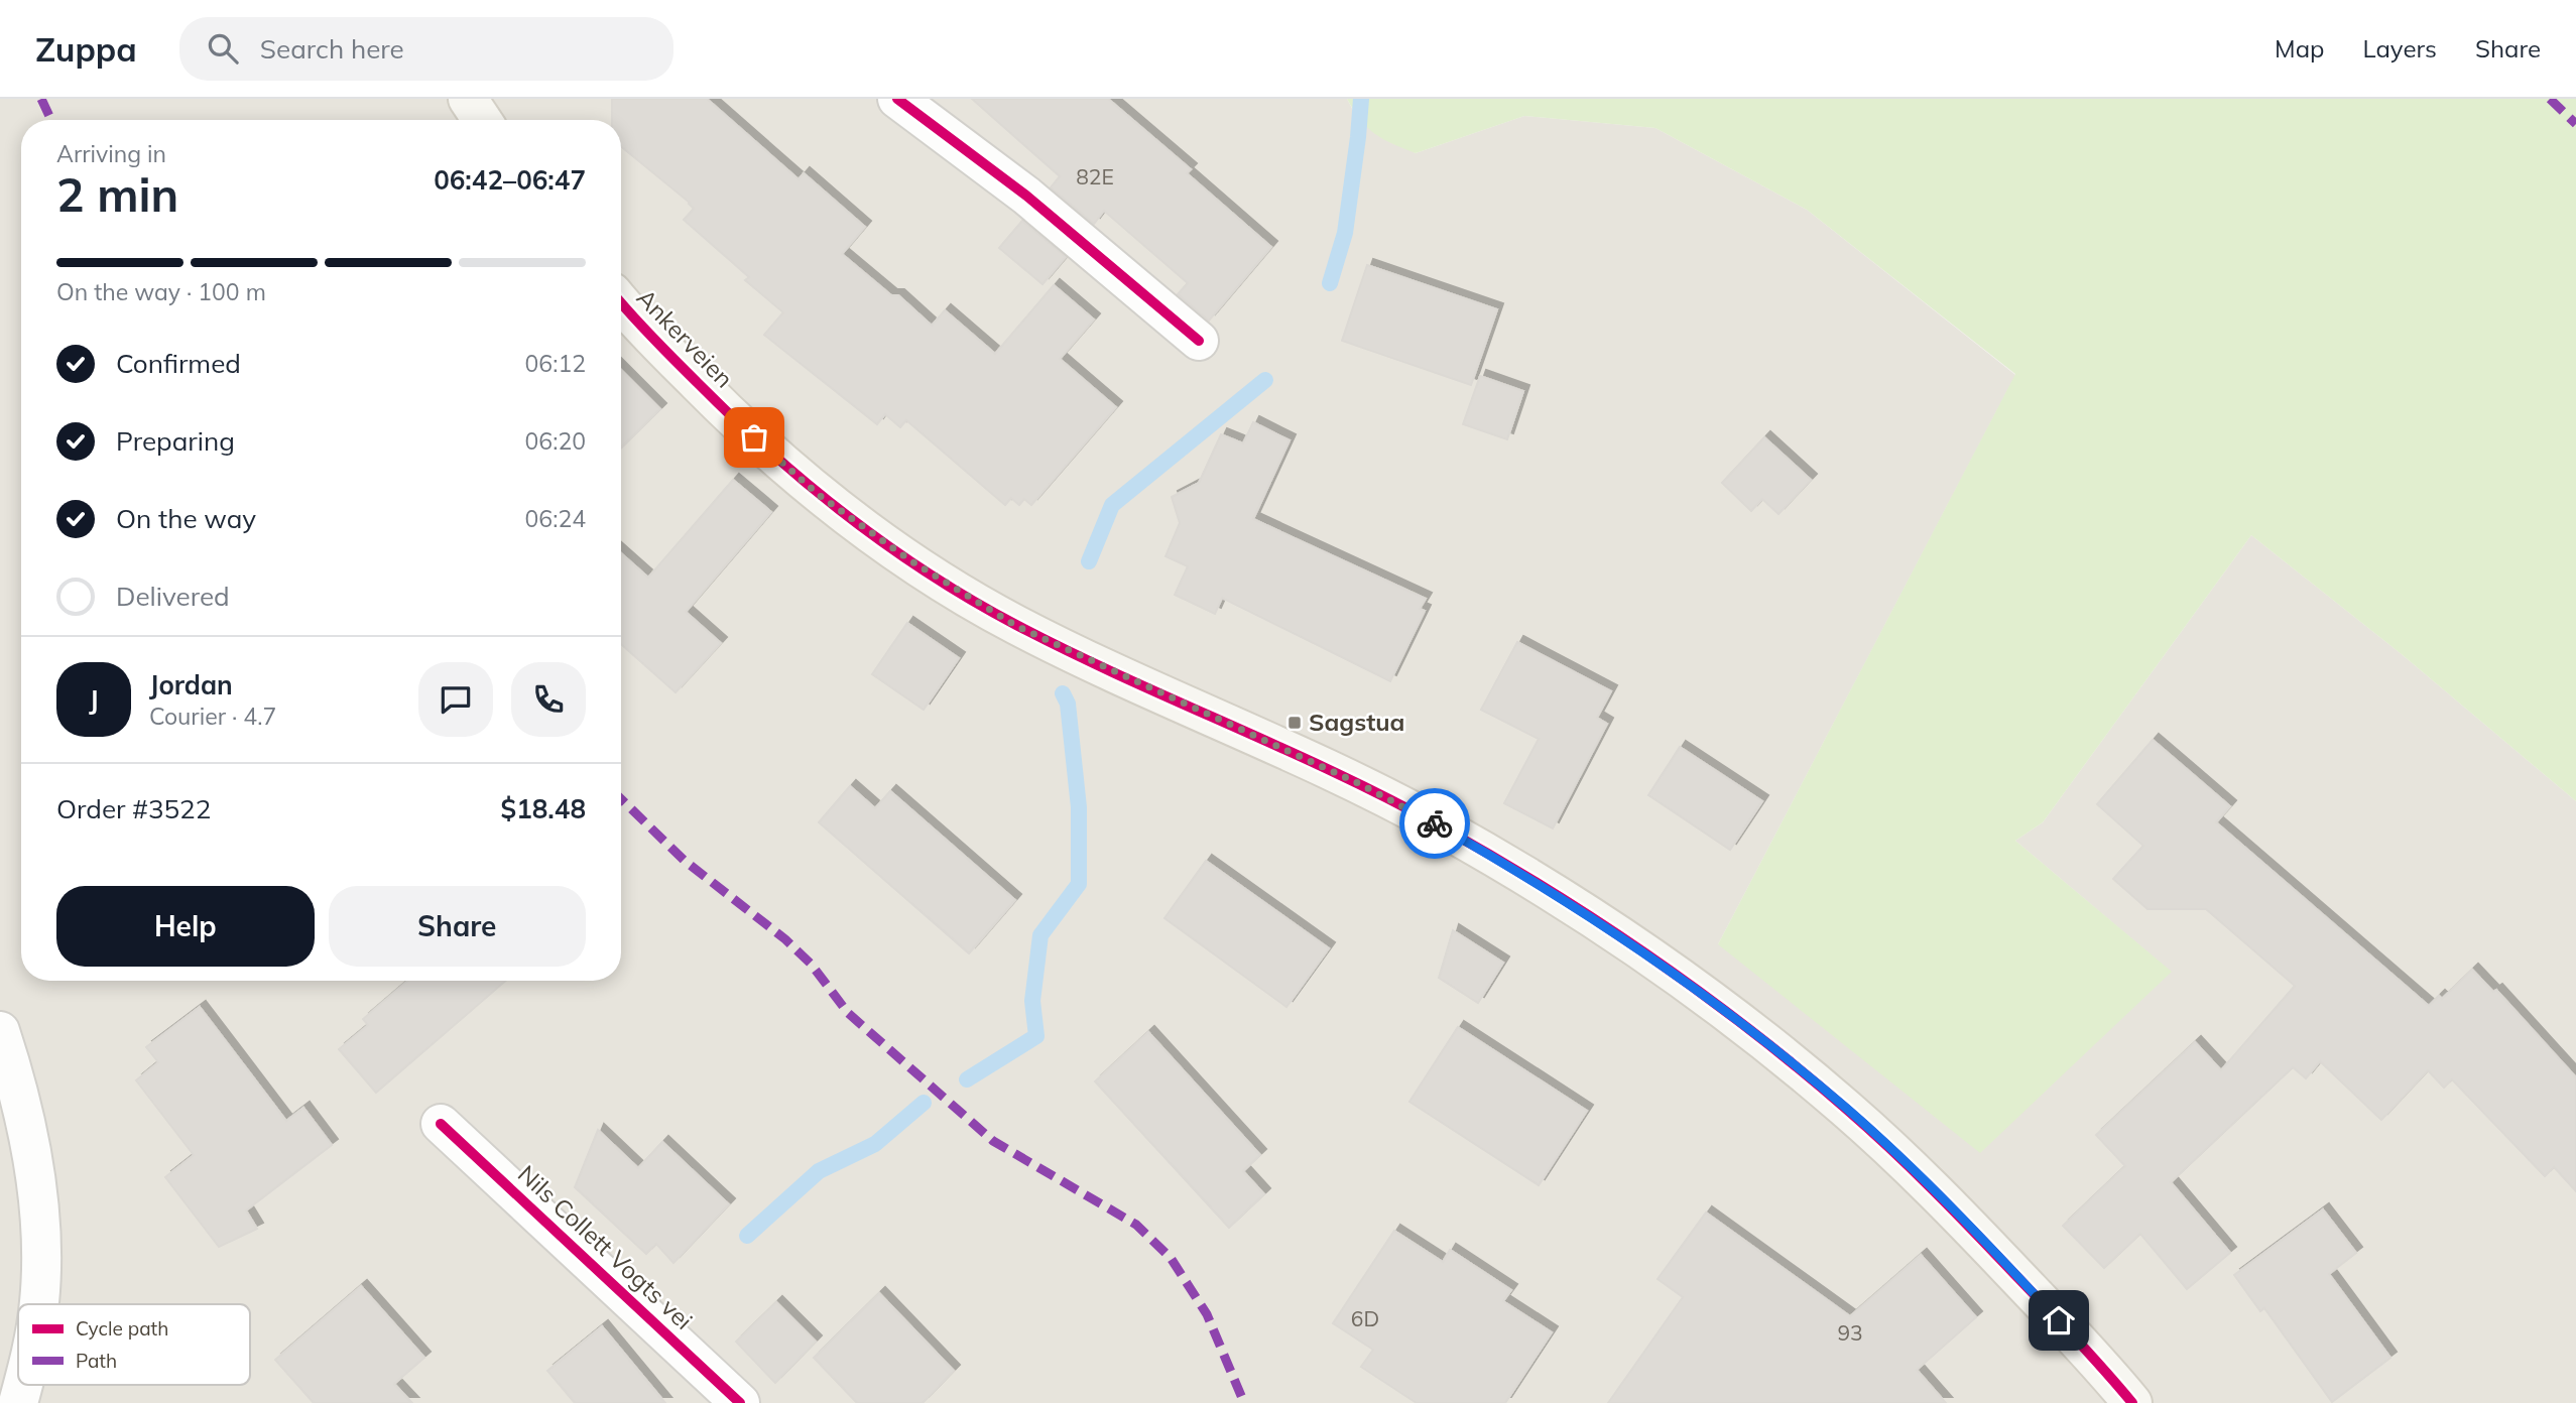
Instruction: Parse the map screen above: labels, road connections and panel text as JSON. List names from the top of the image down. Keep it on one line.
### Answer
{"streets":{"main road":["Ankerveien"],"street":["Nils Collett Vogts vei"]},"places":{"transit":["Sagstua"]},"house_numbers":["82E","6D","93"],"legend":["Cycle path","Path"],"page":{"header":"Zuppa","search":"Search here","nav":["Map","Layers","Share"],"heading":["2 min","Arriving in","06:42–06:47"],"panel":["Jordan","Courier · 4.7","Order #3522","$18.48"],"bar":"On the way · 100 m","list":[["Confirmed","06:12"],["Preparing","06:20"],["On the way","06:24"],"Delivered"],"round":"J","buttons":["Help","Share"]}}
